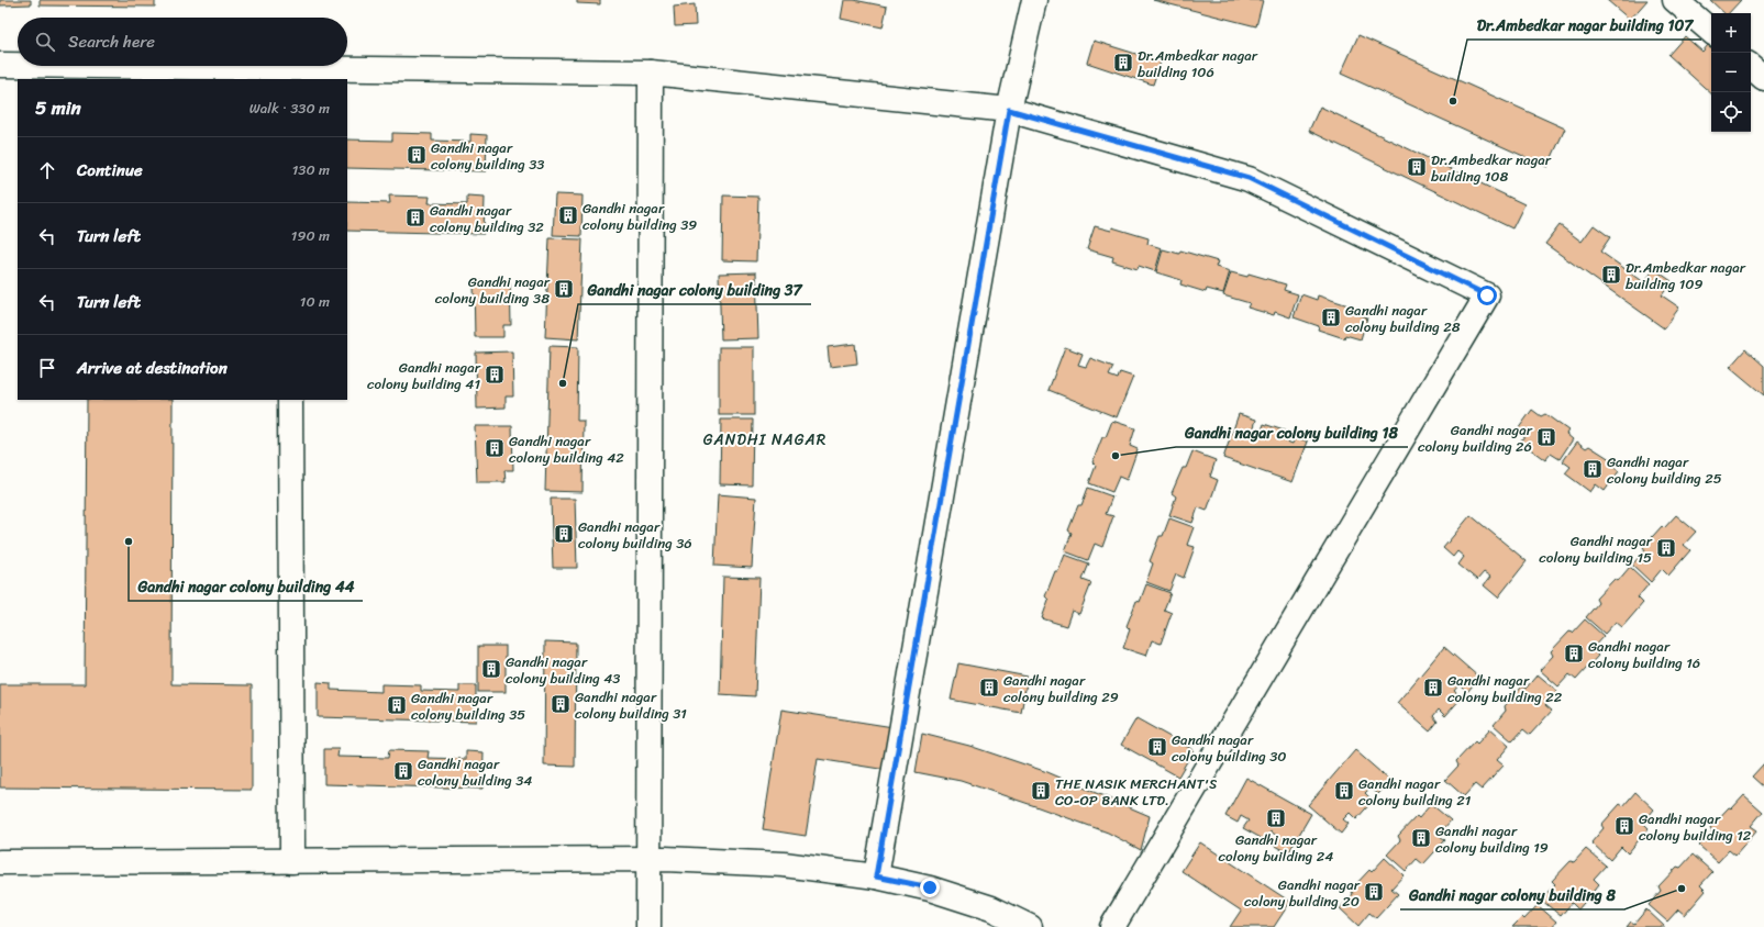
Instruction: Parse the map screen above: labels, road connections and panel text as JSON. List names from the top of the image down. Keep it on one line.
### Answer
{"districts":["GANDHI NAGAR"],"places":{"building":["Dr.Ambedkar nagar building 106","Gandhi nagar colony building 33","Dr.Ambedkar nagar building 108","Gandhi nagar colony building 39","Gandhi nagar colony building 32","Dr.Ambedkar nagar building 109","Gandhi nagar colony building 38","Gandhi nagar colony building 28","Gandhi nagar colony building 41","Gandhi nagar colony building 26","Gandhi nagar colony building 42","Gandhi nagar colony building 25","Gandhi nagar colony building 36","Gandhi nagar colony building 15","Gandhi nagar colony building 16","Gandhi nagar colony building 43","Gandhi nagar colony building 29","Gandhi nagar colony building 22","Gandhi nagar colony building 31","Gandhi nagar colony building 35","Gandhi nagar colony building 30","Gandhi nagar colony building 34","THE NASIK MERCHANT'S CO-OP BANK LTD.","Gandhi nagar colony building 21","Gandhi nagar colony building 24","Gandhi nagar colony building 12","Gandhi nagar colony building 19","Gandhi nagar colony building 20"],"other":["Dr.Ambedkar nagar building 107","Gandhi nagar colony building 37","Gandhi nagar colony building 18","Gandhi nagar colony building 44","Gandhi nagar colony building 8"]},"page":{"map_buttons":["+","−"],"search":"Search here","heading":["5 min","Walk · 330 m"],"list":[["Continue","130 m"],["Turn left","190 m"],["Turn left","10 m"],"Arrive at destination"]}}
